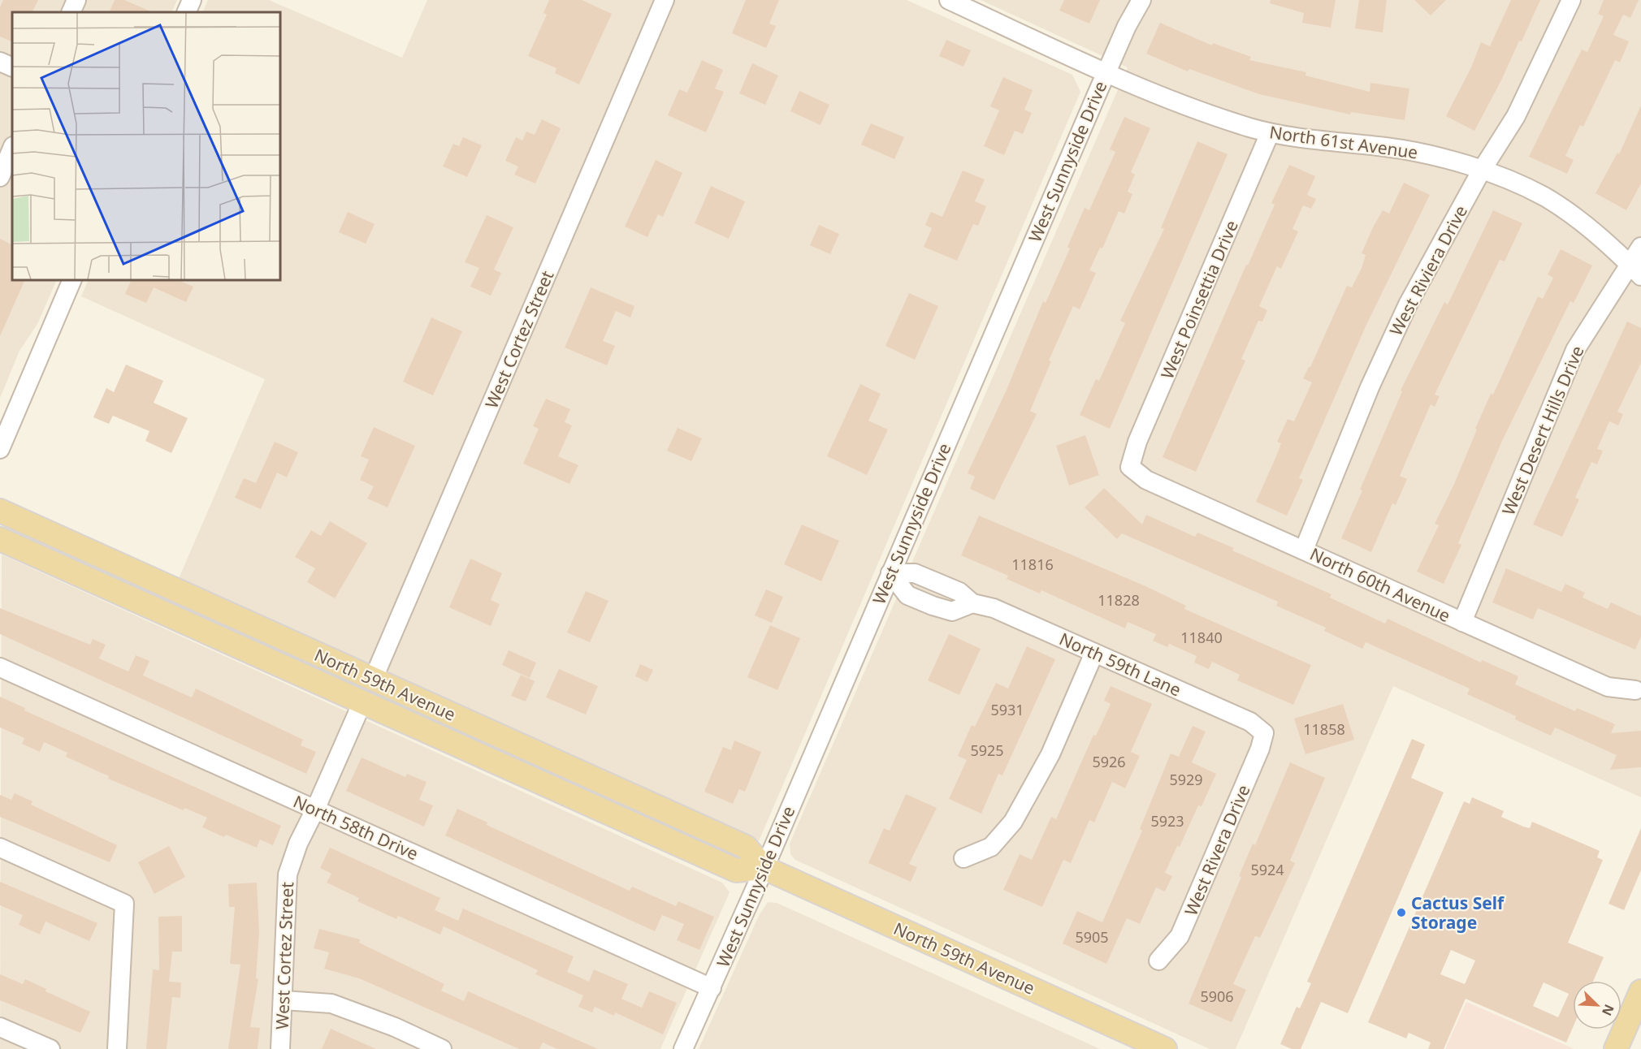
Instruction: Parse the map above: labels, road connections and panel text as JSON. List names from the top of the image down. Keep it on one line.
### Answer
{"streets":{"main road":["North 59th Avenue"],"street":["North 61st Avenue","West Sunnyside Drive","West Riviera Drive","West Poinsettia Drive","West Cortez Street","West Desert Hills Drive","North 60th Avenue","North 59th Lane","North 58th Drive","West Rivera Drive"]},"crossings":[["North 61st Avenue","West Sunnyside Drive"],["North 61st Avenue","West Riviera Drive"],["North 61st Avenue","West Poinsettia Drive"],["North 61st Avenue","West Desert Hills Drive"],["West Sunnyside Drive","North 59th Lane"],["West Sunnyside Drive","North 59th Avenue"],["West Sunnyside Drive","North 58th Drive"],["West Riviera Drive","North 60th Avenue"],["West Poinsettia Drive","North 60th Avenue"],["West Cortez Street","North 59th Avenue"],["West Cortez Street","North 58th Drive"],["West Desert Hills Drive","North 60th Avenue"],["North 59th Lane","West Rivera Drive"]],"places":["Cactus Self Storage"],"house_numbers":["11816","11828","11840","5931","11858","5925","5926","5929","5923","5924","5905","5906"],"north":"bottom right"}
